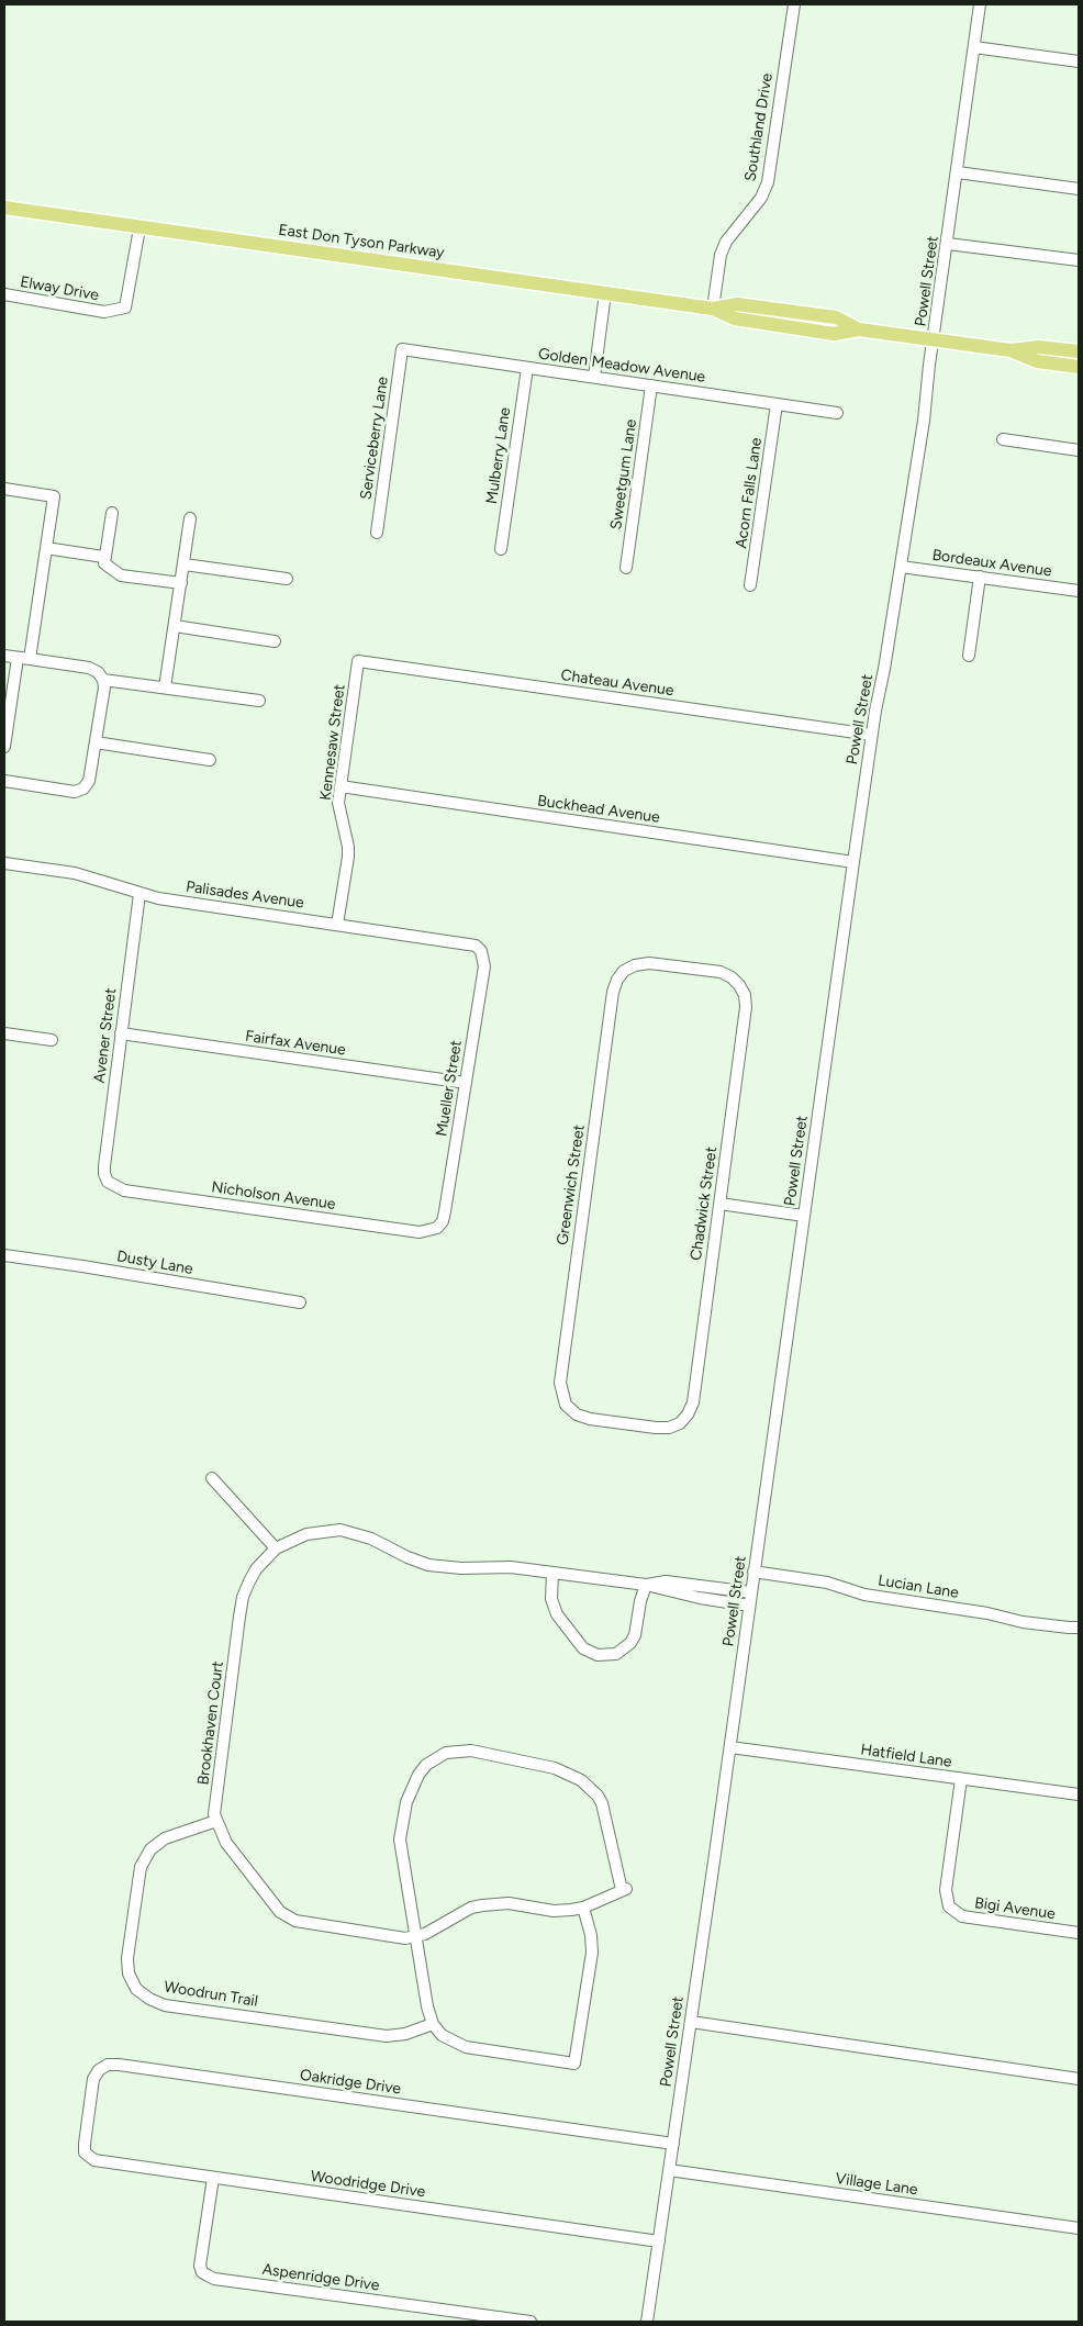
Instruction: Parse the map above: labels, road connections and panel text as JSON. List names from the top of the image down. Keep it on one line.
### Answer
{"streets":{"main road":["East Don Tyson Parkway"],"street":["Southland Drive","Powell Street","Elway Drive","Golden Meadow Avenue","Serviceberry Lane","Mulberry Lane","Sweetgum Lane","Acorn Falls Lane","Bordeaux Avenue","Chateau Avenue","Kennesaw Street","Buckhead Avenue","Palisades Avenue","Avener Street","Fairfax Avenue","Mueller Street","Greenwich Street","Nicholson Avenue","Chadwick Street","Dusty Lane","Lucian Lane","Brookhaven Court","Hatfield Lane","Bigi Avenue","Woodrun Trail","Oakridge Drive","Woodridge Drive","Village Lane","Aspenridge Drive"]},"crossings":[["Southland Drive","East Don Tyson Parkway"],["East Don Tyson Parkway","Powell Street"],["East Don Tyson Parkway","Elway Drive"],["Powell Street","Bordeaux Avenue"],["Powell Street","Chateau Avenue"],["Powell Street","Buckhead Avenue"],["Powell Street","Lucian Lane"],["Powell Street","Brookhaven Court"],["Powell Street","Hatfield Lane"],["Powell Street","Oakridge Drive"],["Powell Street","Woodridge Drive"],["Powell Street","Village Lane"],["Golden Meadow Avenue","Serviceberry Lane"],["Golden Meadow Avenue","Mulberry Lane"],["Golden Meadow Avenue","Sweetgum Lane"],["Golden Meadow Avenue","Acorn Falls Lane"],["Chateau Avenue","Kennesaw Street"],["Kennesaw Street","Buckhead Avenue"],["Kennesaw Street","Palisades Avenue"],["Palisades Avenue","Avener Street"],["Palisades Avenue","Mueller Street"],["Avener Street","Fairfax Avenue"],["Avener Street","Nicholson Avenue"],["Fairfax Avenue","Mueller Street"],["Mueller Street","Nicholson Avenue"],["Greenwich Street","Chadwick Street"],["Brookhaven Court","Woodrun Trail"],["Hatfield Lane","Bigi Avenue"],["Oakridge Drive","Woodridge Drive"],["Woodridge Drive","Aspenridge Drive"]]}
